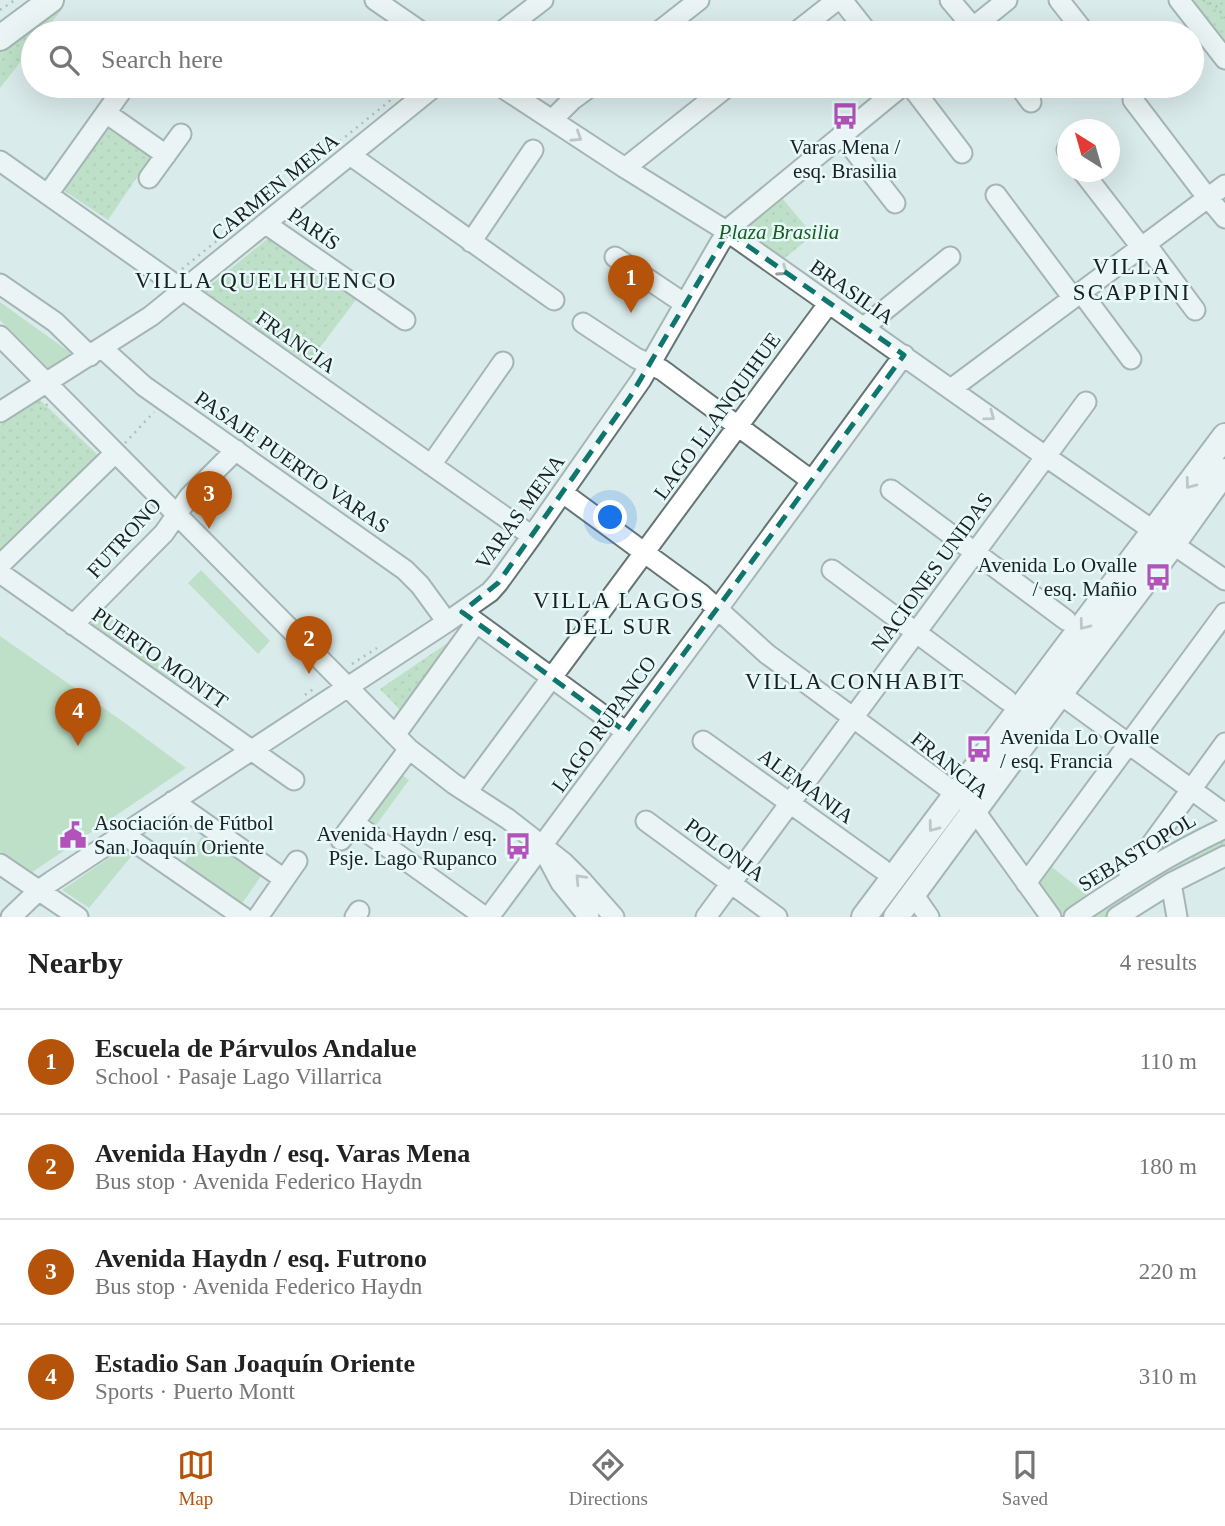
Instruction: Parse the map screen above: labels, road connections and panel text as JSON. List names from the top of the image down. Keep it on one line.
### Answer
{"streets":{"street":["CARMEN MENA","PARÍS","BRASILIA","FRANCIA","LAGO LLANQUIHUE","PASAJE PUERTO VARAS","VARAS MENA","FUTRONO","NACIONES UNIDAS","PUERTO MONTT","LAGO RUPANCO","ALEMANIA","POLONIA","SEBASTOPOL"]},"crossings":[["CARMEN MENA","PARÍS"],["CARMEN MENA","FRANCIA"],["CARMEN MENA","PASAJE PUERTO VARAS"],["BRASILIA","LAGO LLANQUIHUE"],["BRASILIA","VARAS MENA"],["BRASILIA","NACIONES UNIDAS"],["BRASILIA","LAGO RUPANCO"],["FRANCIA","LAGO LLANQUIHUE"],["FRANCIA","VARAS MENA"],["FRANCIA","NACIONES UNIDAS"],["FRANCIA","LAGO RUPANCO"],["LAGO LLANQUIHUE","PASAJE PUERTO VARAS"],["PASAJE PUERTO VARAS","VARAS MENA"],["PASAJE PUERTO VARAS","FUTRONO"],["PASAJE PUERTO VARAS","LAGO RUPANCO"],["VARAS MENA","PUERTO MONTT"],["FUTRONO","PUERTO MONTT"],["NACIONES UNIDAS","ALEMANIA"],["NACIONES UNIDAS","POLONIA"]],"districts":["VILLA SCAPPINI","VILLA QUELHUENCO","VILLA LAGOS DEL SUR","VILLA CONHABIT"],"parks":["Plaza Brasilia"],"places":{"bus stop":["Varas Mena / esq. Brasilia","Avenida Lo Ovalle / esq. Mañio","Avenida Lo Ovalle / esq. Francia","Avenida Haydn / esq. Psje. Lago Rupanco"],"public building":["Asociación de Fútbol San Joaquín Oriente"]},"north":"top left","page":{"search":"Search here","pins":["1","3","2","4"],"heading":["Nearby","4 results"],"list":[{"mark":"1","name":"Escuela de Párvulos Andalue","note":"School · Pasaje Lago Villarrica","value":"110 m"},{"mark":"2","name":"Avenida Haydn / esq. Varas Mena","note":"Bus stop · Avenida Federico Haydn","value":"180 m"},{"mark":"3","name":"Avenida Haydn / esq. Futrono","note":"Bus stop · Avenida Federico Haydn","value":"220 m"},{"mark":"4","name":"Estadio San Joaquín Oriente","note":"Sports · Puerto Montt","value":"310 m"}],"nav":["Map","Directions","Saved"]}}
